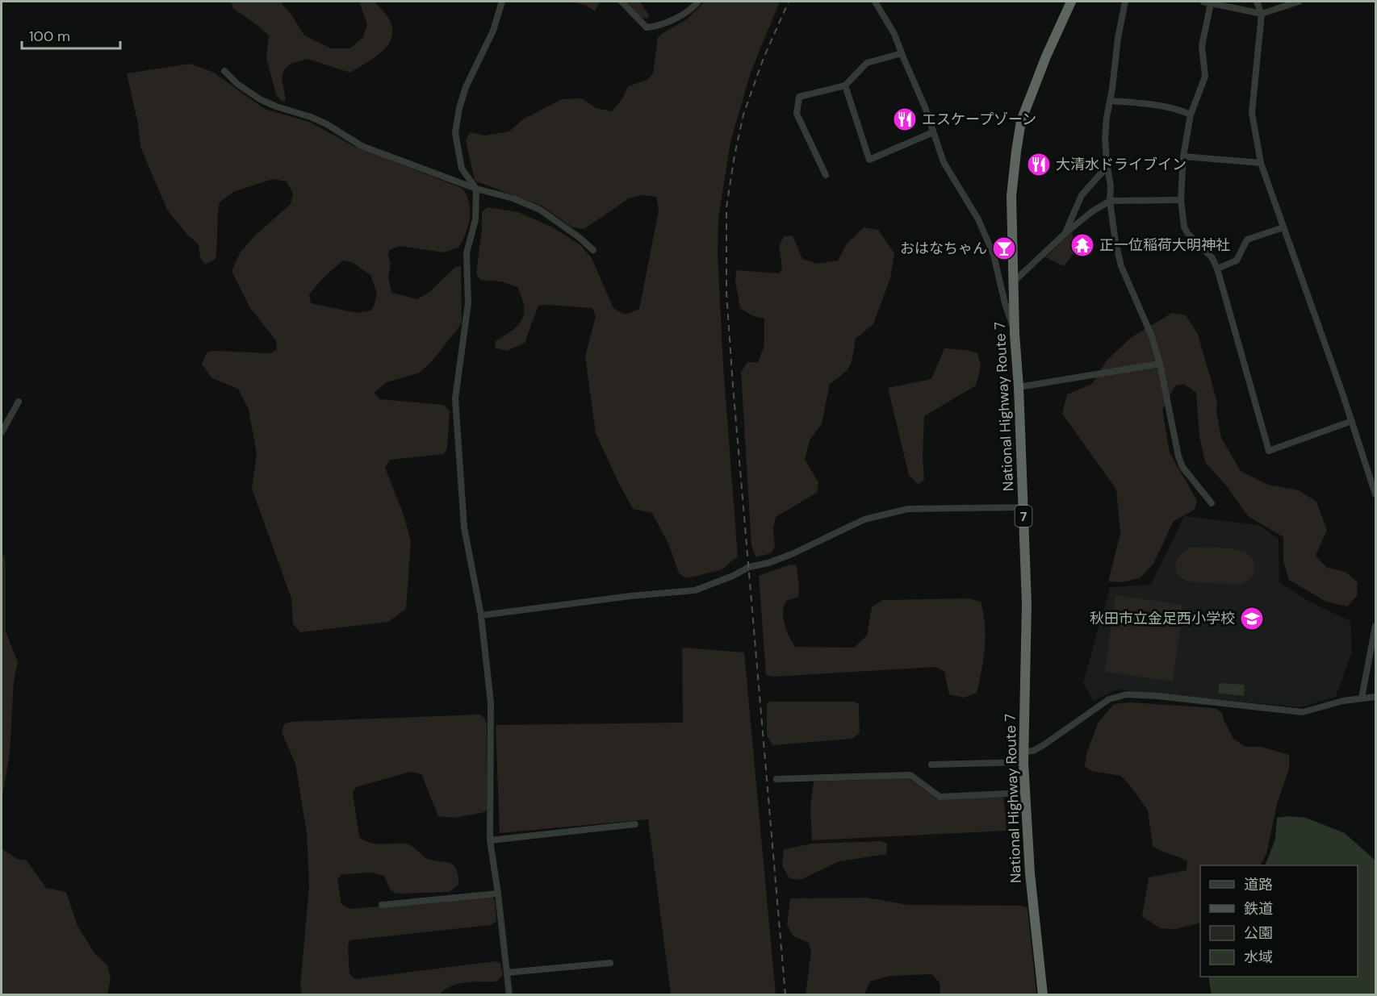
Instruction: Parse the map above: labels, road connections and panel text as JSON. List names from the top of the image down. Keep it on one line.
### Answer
{"streets":{"highway":["National Highway Route 7","7"]},"places":{"restaurant":["エスケープゾーン","大清水ドライブイン"],"temple":["正一位稲荷大明神社"],"bar":["おはなちゃん"],"school or university":["秋田市立金足西小学校"]},"legend":["道路","鉄道","公園","水域"],"scale_bar":"100 m"}
